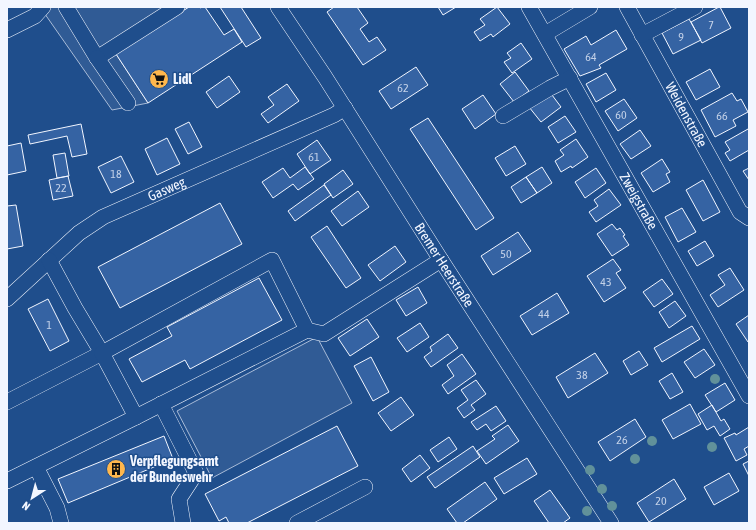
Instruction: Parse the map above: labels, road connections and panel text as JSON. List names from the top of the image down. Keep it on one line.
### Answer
{"streets":{"street":["Weidenstraße","Gasweg","Zweigstraße","Bremer Heerstraße"]},"crossings":[["Gasweg","Bremer Heerstraße"]],"places":{"supermarket":["Lidl"],"building":["Verpflegungsamt der Bundeswehr"]},"house_numbers":["7","9","64","62","60","66","61","18","22","50","43","44","1","38","26","20"],"north":"bottom left"}
